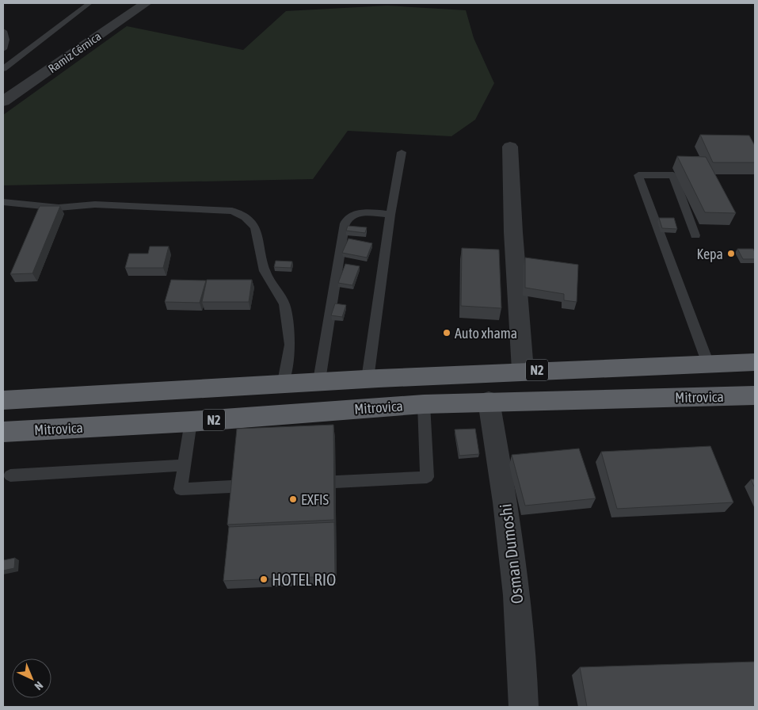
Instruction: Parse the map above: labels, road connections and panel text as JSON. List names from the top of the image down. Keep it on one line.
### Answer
{"streets":{"highway":["N2","Mitrovica"],"street":["Ramiz Cërnica","Osman Dumoshi"]},"crossings":[["Mitrovica","Osman Dumoshi"]],"places":["Kepa","Auto xhama","EXFIS","HOTEL RIO"],"north":"bottom right"}
